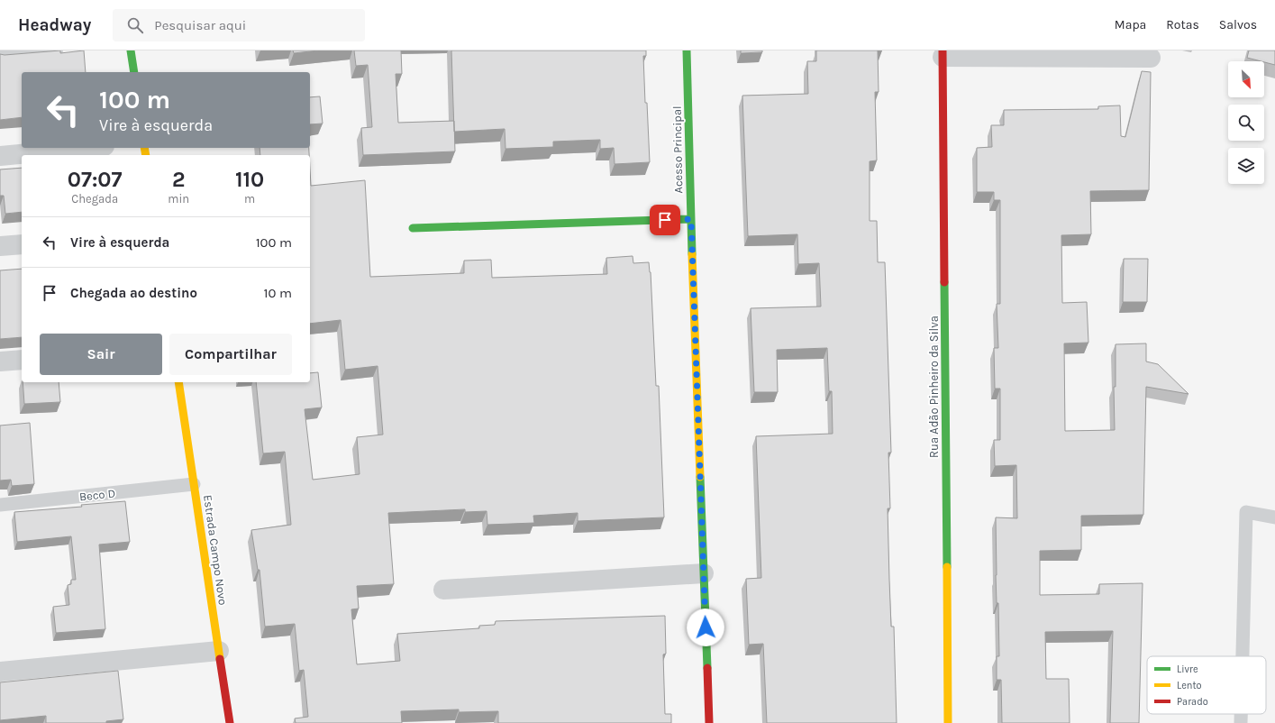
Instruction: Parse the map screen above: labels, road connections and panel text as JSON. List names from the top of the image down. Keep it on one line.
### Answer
{"streets":{"street":["Acesso Principal","Rua Adão Pinheiro da Silva","Estrada Campo Novo"],"lane":["Beco D"]},"crossings":[["Beco D","Estrada Campo Novo"]],"legend":["Livre","Lento","Parado"],"north":"bottom right","page":{"header":"Headway","search":"Pesquisar aqui","nav":["Mapa","Rotas","Salvos"],"turn":["100 m","Vire à esquerda"],"eta":["07:07","Chegada","2","min","110","m"],"list":[{"name":"Vire à esquerda","value":"100 m"},{"name":"Chegada ao destino","value":"10 m"}],"buttons":["Sair","Compartilhar"]}}
